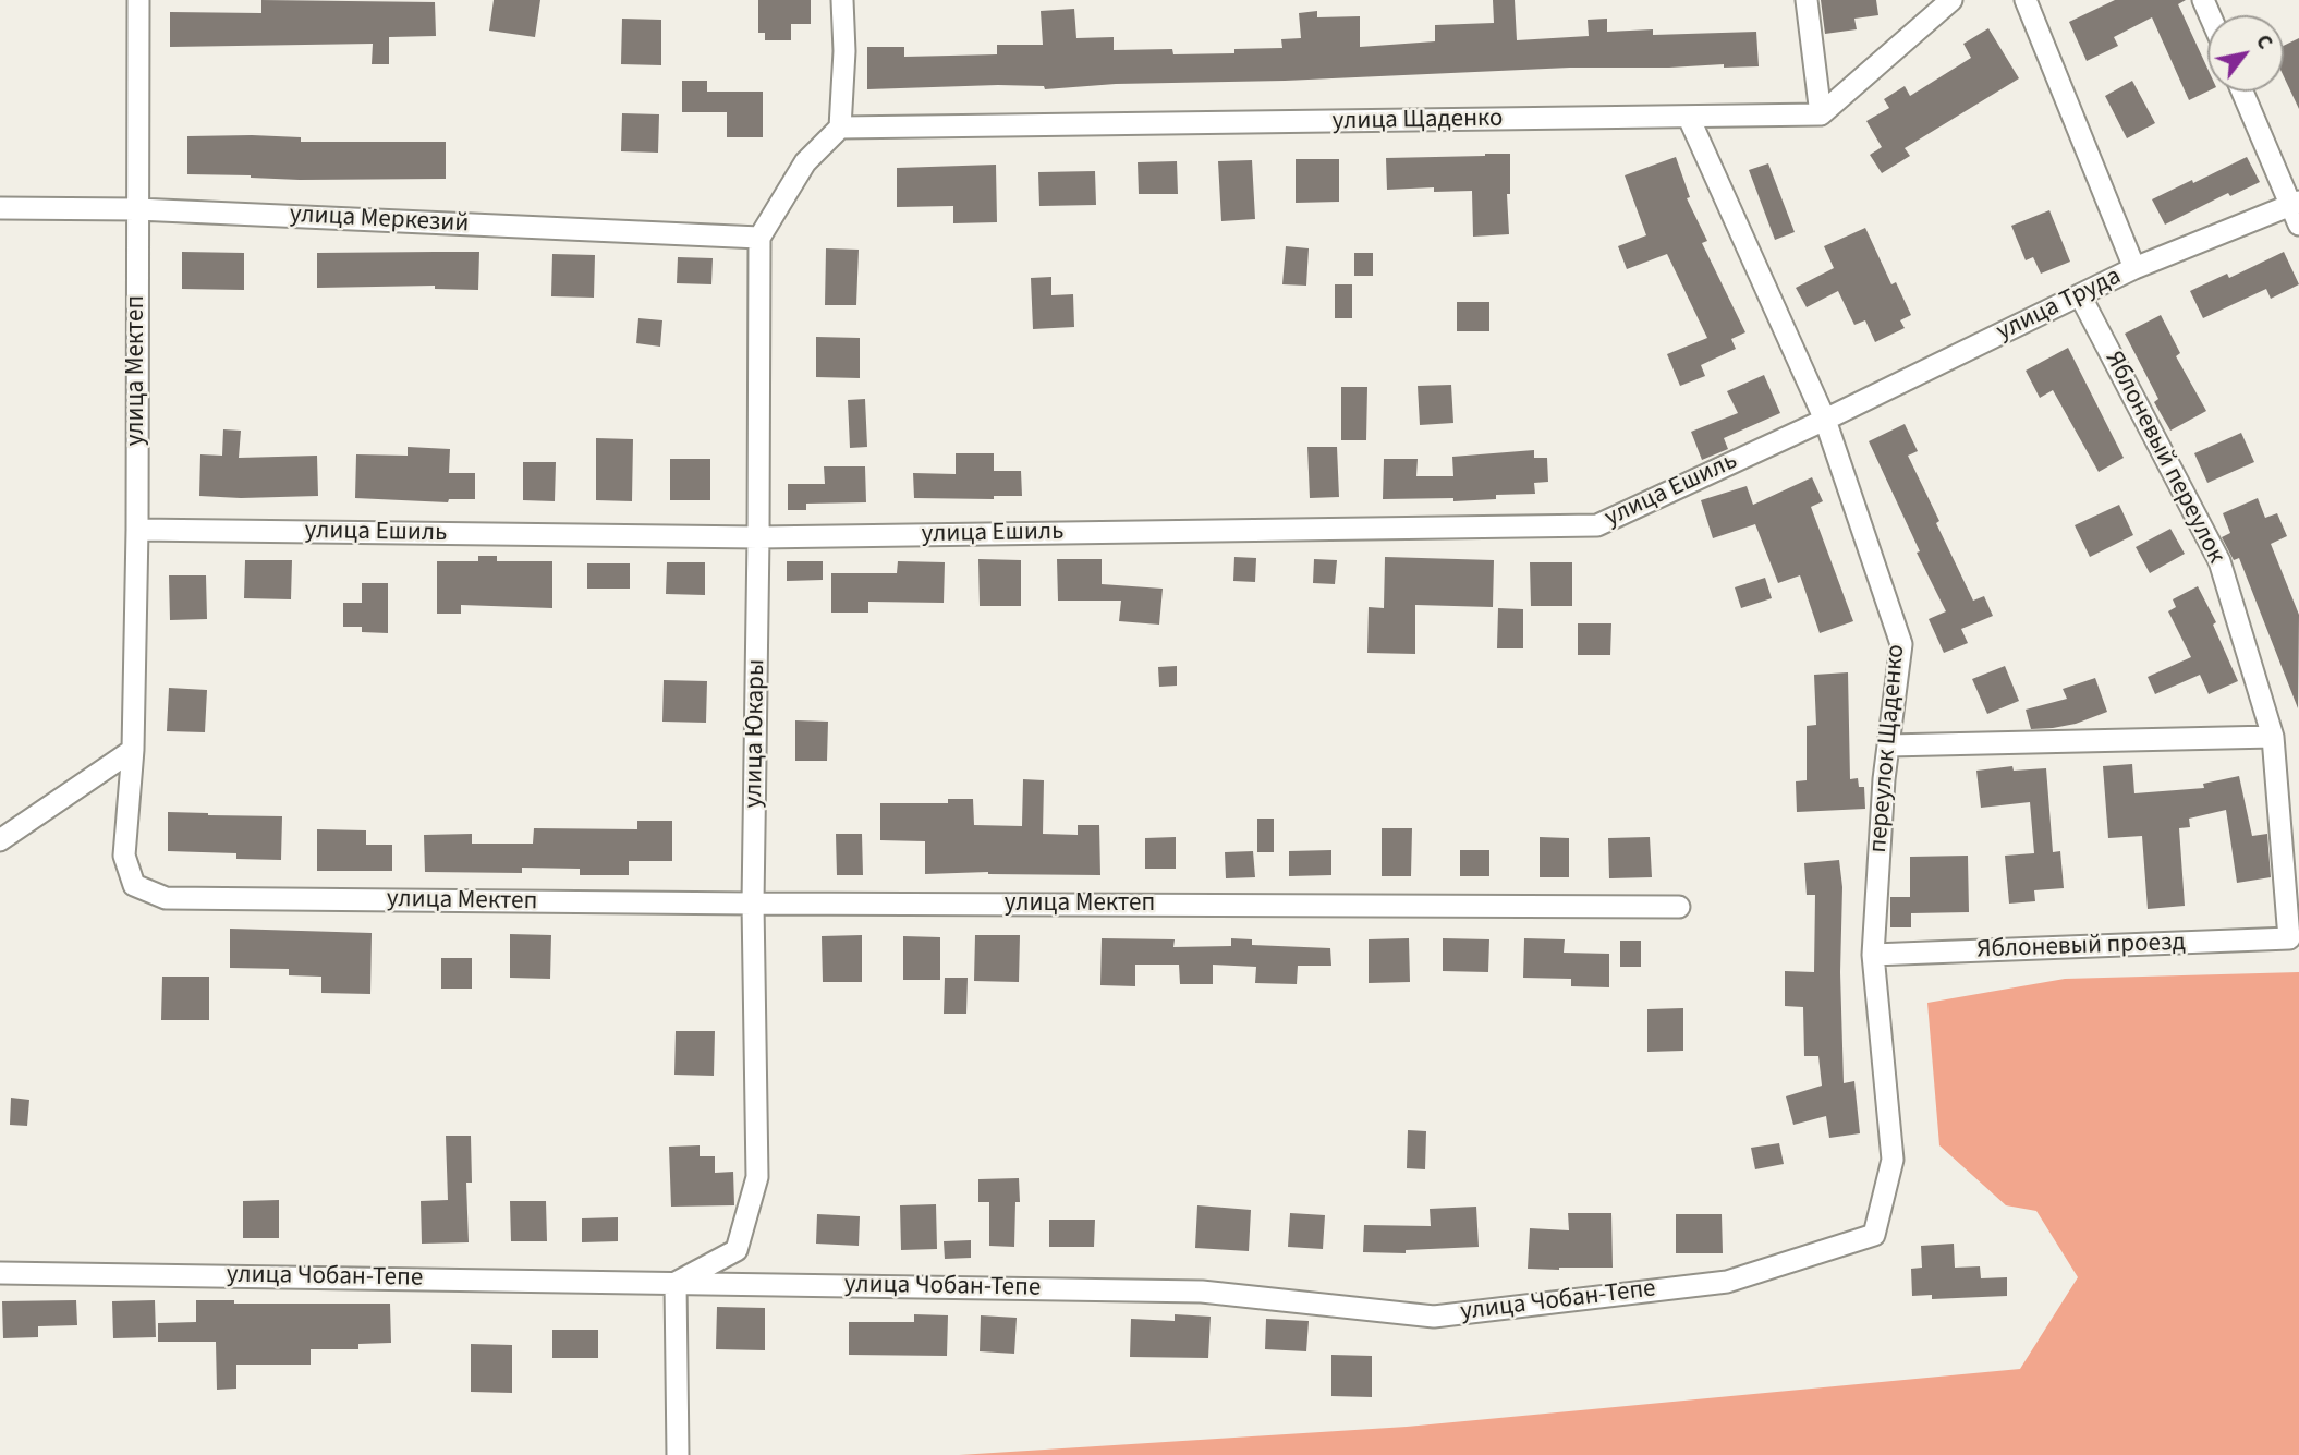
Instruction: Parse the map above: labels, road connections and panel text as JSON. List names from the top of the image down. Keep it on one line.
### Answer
{"streets":{"street":["улица Щаденко","улица Меркезий","улица Труда","улица Мектеп","Яблоневый переулок","улица Ешиль","улица Юкары","переулок Щаденко","Яблоневый проезд","улица Чобан-Тепе"]},"crossings":[["улица Щаденко","переулок Щаденко"],["улица Меркезий","улица Мектеп"],["улица Меркезий","улица Юкары"],["улица Труда","Яблоневый переулок"],["улица Труда","улица Ешиль"],["улица Труда","переулок Щаденко"],["улица Мектеп","улица Ешиль"],["улица Мектеп","улица Юкары"],["Яблоневый переулок","Яблоневый проезд"],["улица Ешиль","улица Юкары"],["улица Ешиль","переулок Щаденко"],["улица Юкары","улица Чобан-Тепе"],["переулок Щаденко","Яблоневый проезд"],["переулок Щаденко","улица Чобан-Тепе"]],"north":"top right"}
